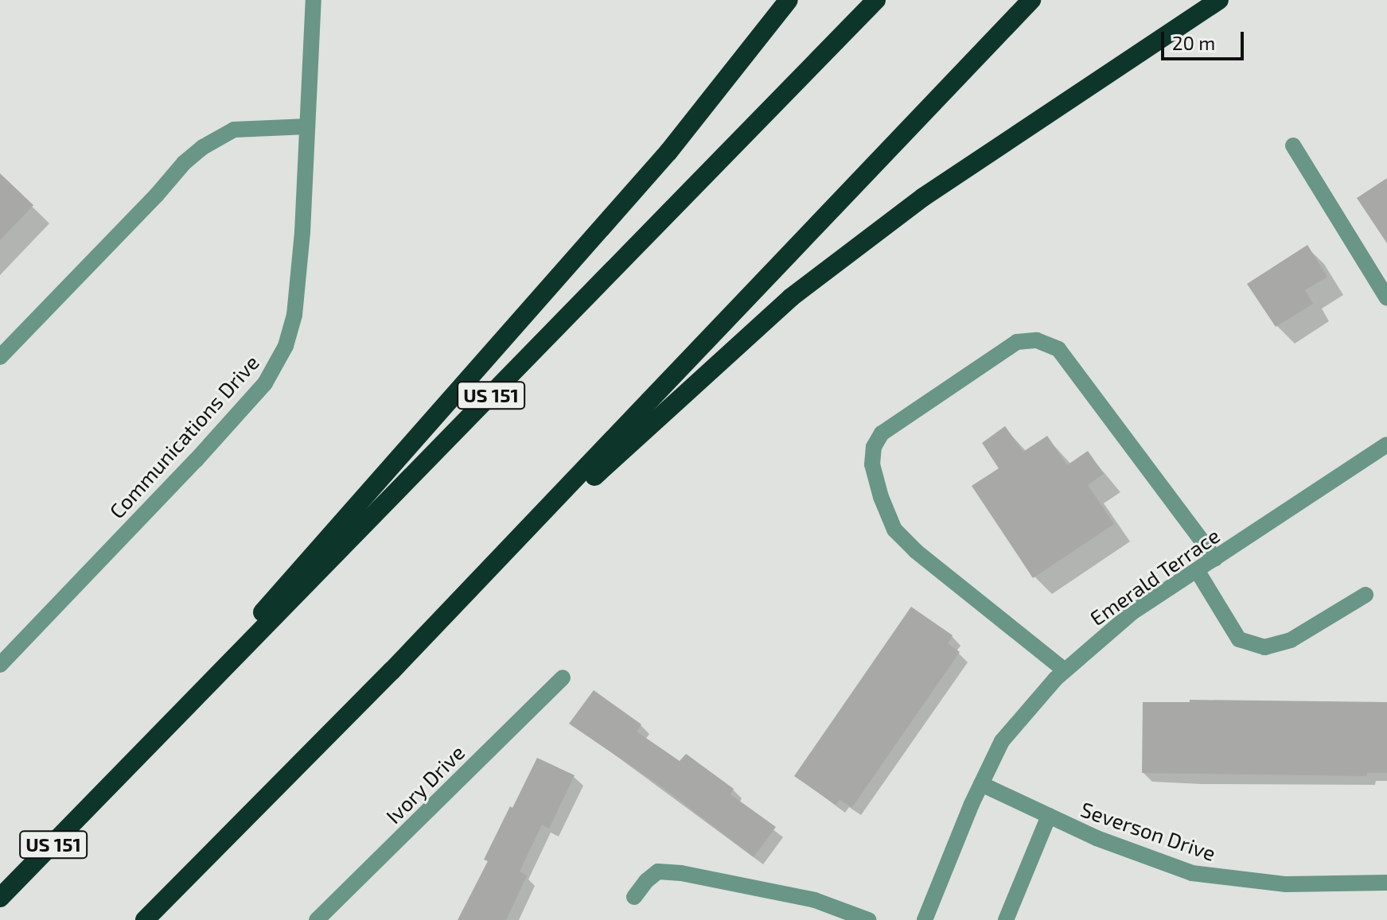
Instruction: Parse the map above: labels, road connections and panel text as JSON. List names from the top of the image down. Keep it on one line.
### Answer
{"streets":{"highway":["US 151"],"street":["Communications Drive","Emerald Terrace","Ivory Drive","Severson Drive"]},"crossings":[["Emerald Terrace","Severson Drive"]],"scale_bar":"20 m"}
